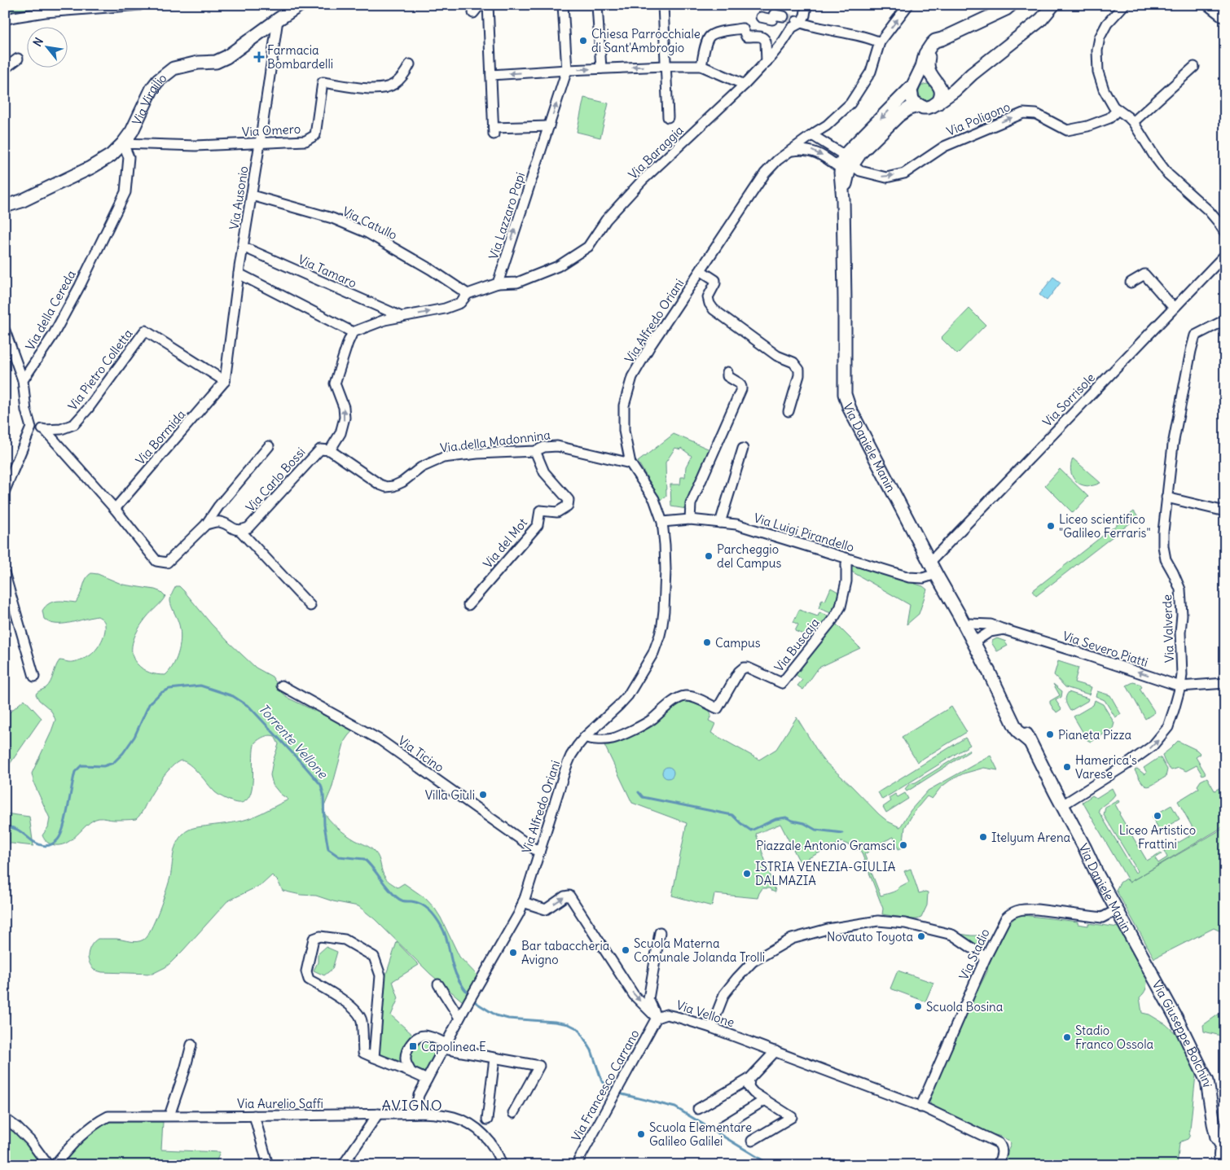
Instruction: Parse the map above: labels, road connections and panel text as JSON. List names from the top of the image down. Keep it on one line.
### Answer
{"streets":{"main road":["Via Virgilio","Via Daniele Manin","Via Giuseppe Bolchini"],"street":["Via Poligono","Via Omero","Via Baraggia","Via Ausonio","Via Lazzaro Papi","Via Catullo","Via Tamaro","Via della Cereda","Via Alfredo Oriani","Via Pietro Colletta","Via Sorrisole","Via Bormida","Via della Madonnina","Via Carlo Bossi","Via Luigi Pirandello","Via del Mot","Via Valverde","Via Buscaja","Via Severo Piatti","Via Ticino","Via Stadio","Via Vellone","Via Francesco Carrano","Via Aurelio Saffi"]},"crossings":[["Via Virgilio","Via Omero"],["Via Virgilio","Via Ausonio"],["Via Virgilio","Via della Cereda"],["Via Poligono","Via Daniele Manin"],["Via Omero","Via Ausonio"],["Via Omero","Via della Cereda"],["Via Baraggia","Via Lazzaro Papi"],["Via Ausonio","Via Catullo"],["Via Ausonio","Via Tamaro"],["Via Ausonio","Via Pietro Colletta"],["Via Ausonio","Via Bormida"],["Via Alfredo Oriani","Via della Madonnina"],["Via Alfredo Oriani","Via Luigi Pirandello"],["Via Alfredo Oriani","Via Buscaja"],["Via Alfredo Oriani","Via Ticino"],["Via Alfredo Oriani","Via Aurelio Saffi"],["Via Pietro Colletta","Via Bormida"],["Via Sorrisole","Via Daniele Manin"],["Via Bormida","Via Carlo Bossi"],["Via della Madonnina","Via Carlo Bossi"],["Via della Madonnina","Via del Mot"],["Via Daniele Manin","Via Luigi Pirandello"],["Via Daniele Manin","Via Valverde"],["Via Daniele Manin","Via Severo Piatti"],["Via Daniele Manin","Via Stadio"],["Via Daniele Manin","Via Giuseppe Bolchini"],["Via Luigi Pirandello","Via Buscaja"],["Via Valverde","Via Severo Piatti"],["Via Stadio","Via Vellone"],["Via Vellone","Via Francesco Carrano"]],"one_way":["Via Poligono","Via Lazzaro Papi","Via Severo Piatti"],"districts":["AVIGNO"],"water":["Torrente Vellone"],"places":{"other":["Chiesa Parrocchiale di Sant'Ambrogio","Liceo scientifico \"Galileo Ferraris\"","Parcheggio del Campus","Campus","Pianeta Pizza","Hamerica's Varese","Villa Giuli","Liceo Artistico Frattini","Itelyum Arena","Piazzale Antonio Gramsci","ISTRIA VENEZIA-GIULIA DALMAZIA","Novauto Toyota","Scuola Materna Comunale Jolanda Trolli","Bar tabaccheria Avigno","Scuola Bosina","Stadio Franco Ossola","Scuola Elementare Galileo Galilei"],"health":["Farmacia Bombardelli"],"transit":["Capolinea E"]},"north":"top left"}
